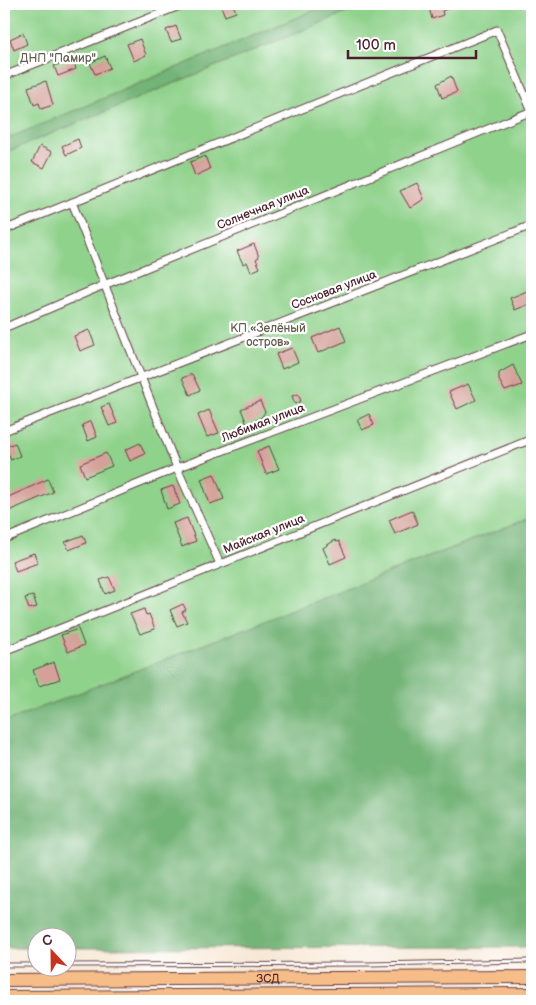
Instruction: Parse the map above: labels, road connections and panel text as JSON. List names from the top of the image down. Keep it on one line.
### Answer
{"streets":{"highway":["ЗСД"],"street":["Солнечная улица","Сосновая улица","Любимая улица","Майская улица"]},"parks":["ДНП \"Памир\"","КП «Зелёный остров»"],"scale_bar":"100 m","north":"top"}
